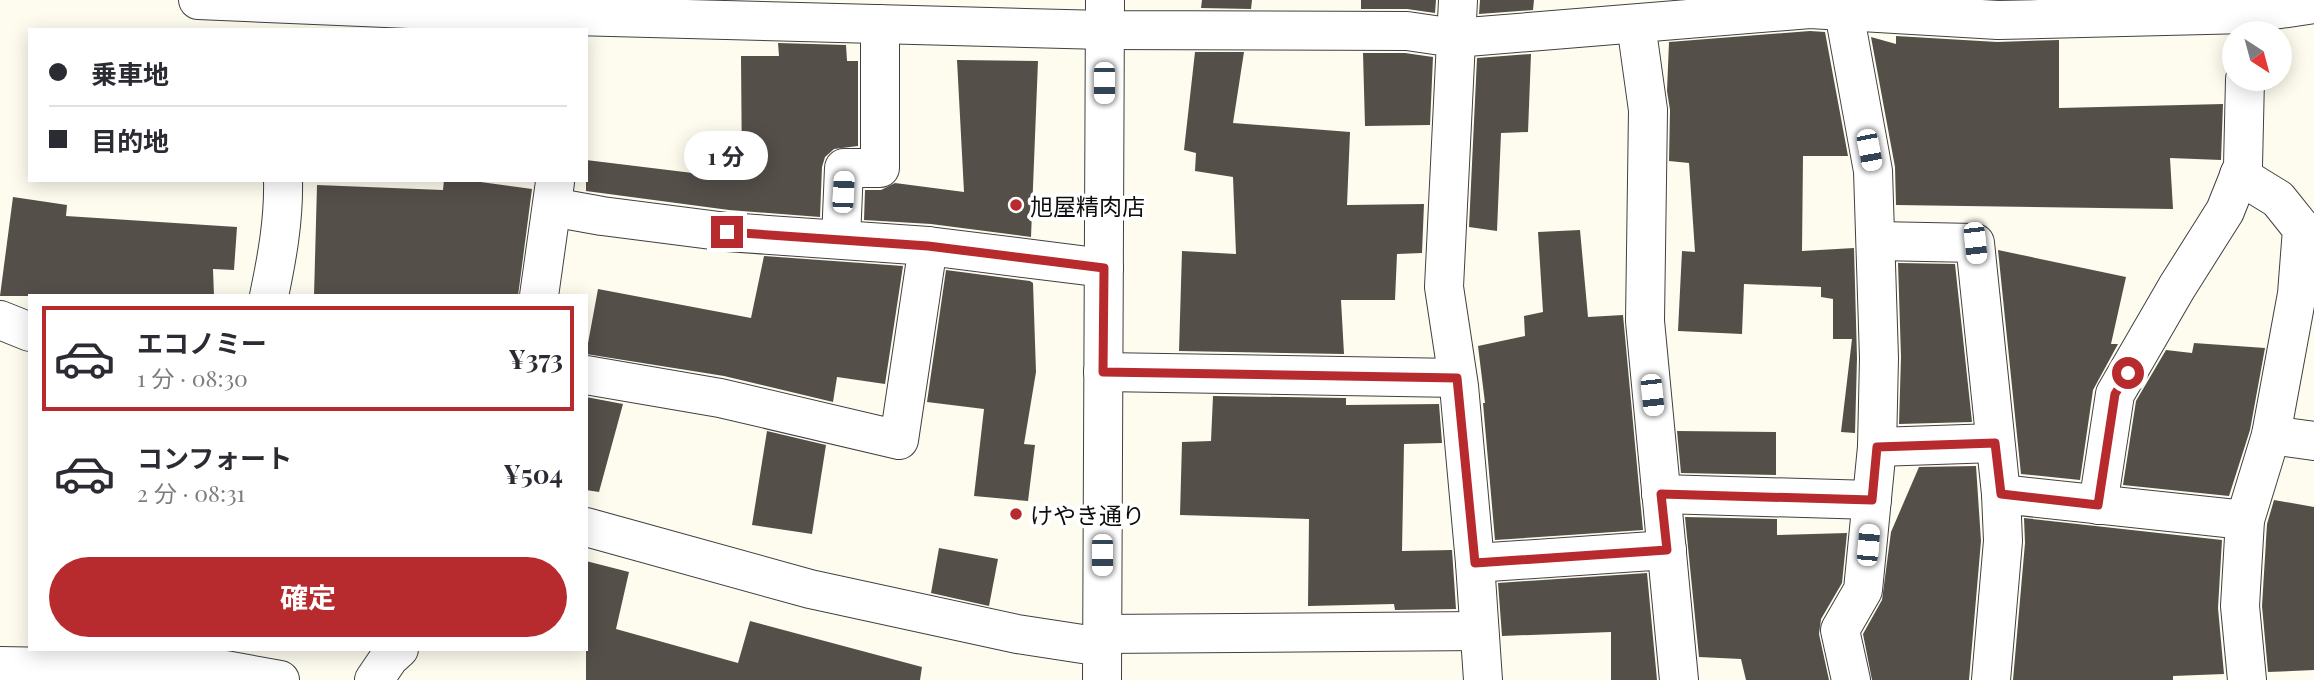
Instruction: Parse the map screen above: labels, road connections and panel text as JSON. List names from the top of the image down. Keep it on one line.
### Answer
{"places":["旭屋精肉店","けやき通り"],"north":"bottom right","page":{"banner":["乗車地","目的地"],"bubble":"1 分","list":[{"name":"エコノミー","note":"1 分 · 08:30","value":"¥373"},{"name":"コンフォート","note":"2 分 · 08:31","value":"¥504"}],"buttons":"確定"}}
